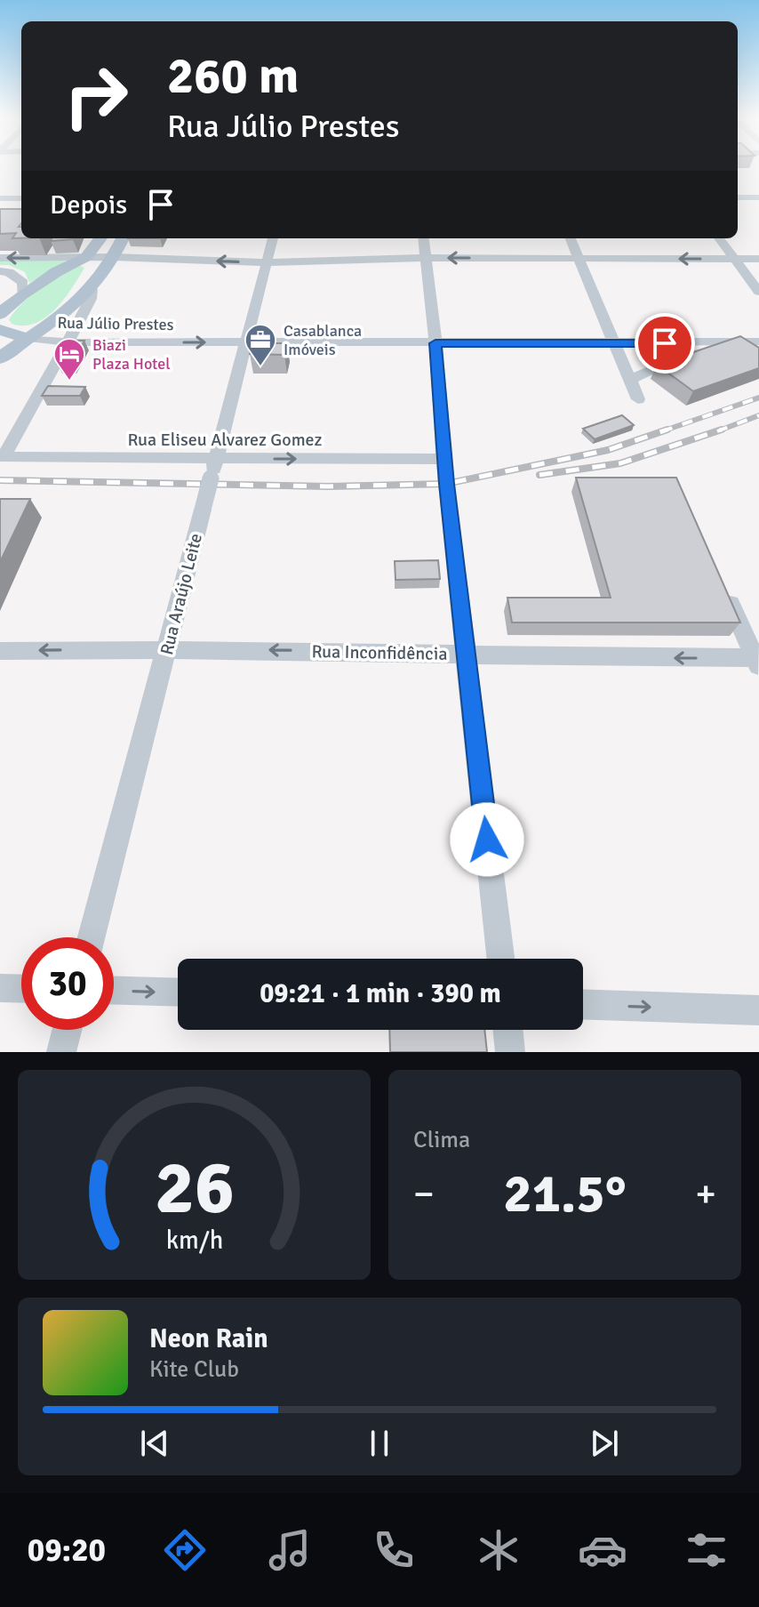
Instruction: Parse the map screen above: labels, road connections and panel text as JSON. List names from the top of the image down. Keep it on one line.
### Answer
{"streets":{"street":["Rua Júlio Prestes","Rua Eliseu Alvarez Gomez","Rua Araújo Leite","Rua Inconfidência"]},"crossings":[["Rua Júlio Prestes","Rua Eliseu Alvarez Gomez"],["Rua Júlio Prestes","Rua Araújo Leite"],["Rua Eliseu Alvarez Gomez","Rua Araújo Leite"],["Rua Araújo Leite","Rua Inconfidência"]],"one_way":["Rua Eliseu Alvarez Gomez","Rua Inconfidência"],"places":{"office":["Casablanca Imóveis"],"hotel":["Biazi Plaza Hotel"]},"page":{"turn":["260 m","Rua Júlio Prestes"],"then":"Depois","limit":"30","trip":"09:21 · 1 min · 390 m","tile":"Clima","heat":["−","21.5°","+"],"song":["Neon Rain","Kite Club"],"tabs":"09:20","gauge":["26","km/h"]}}
